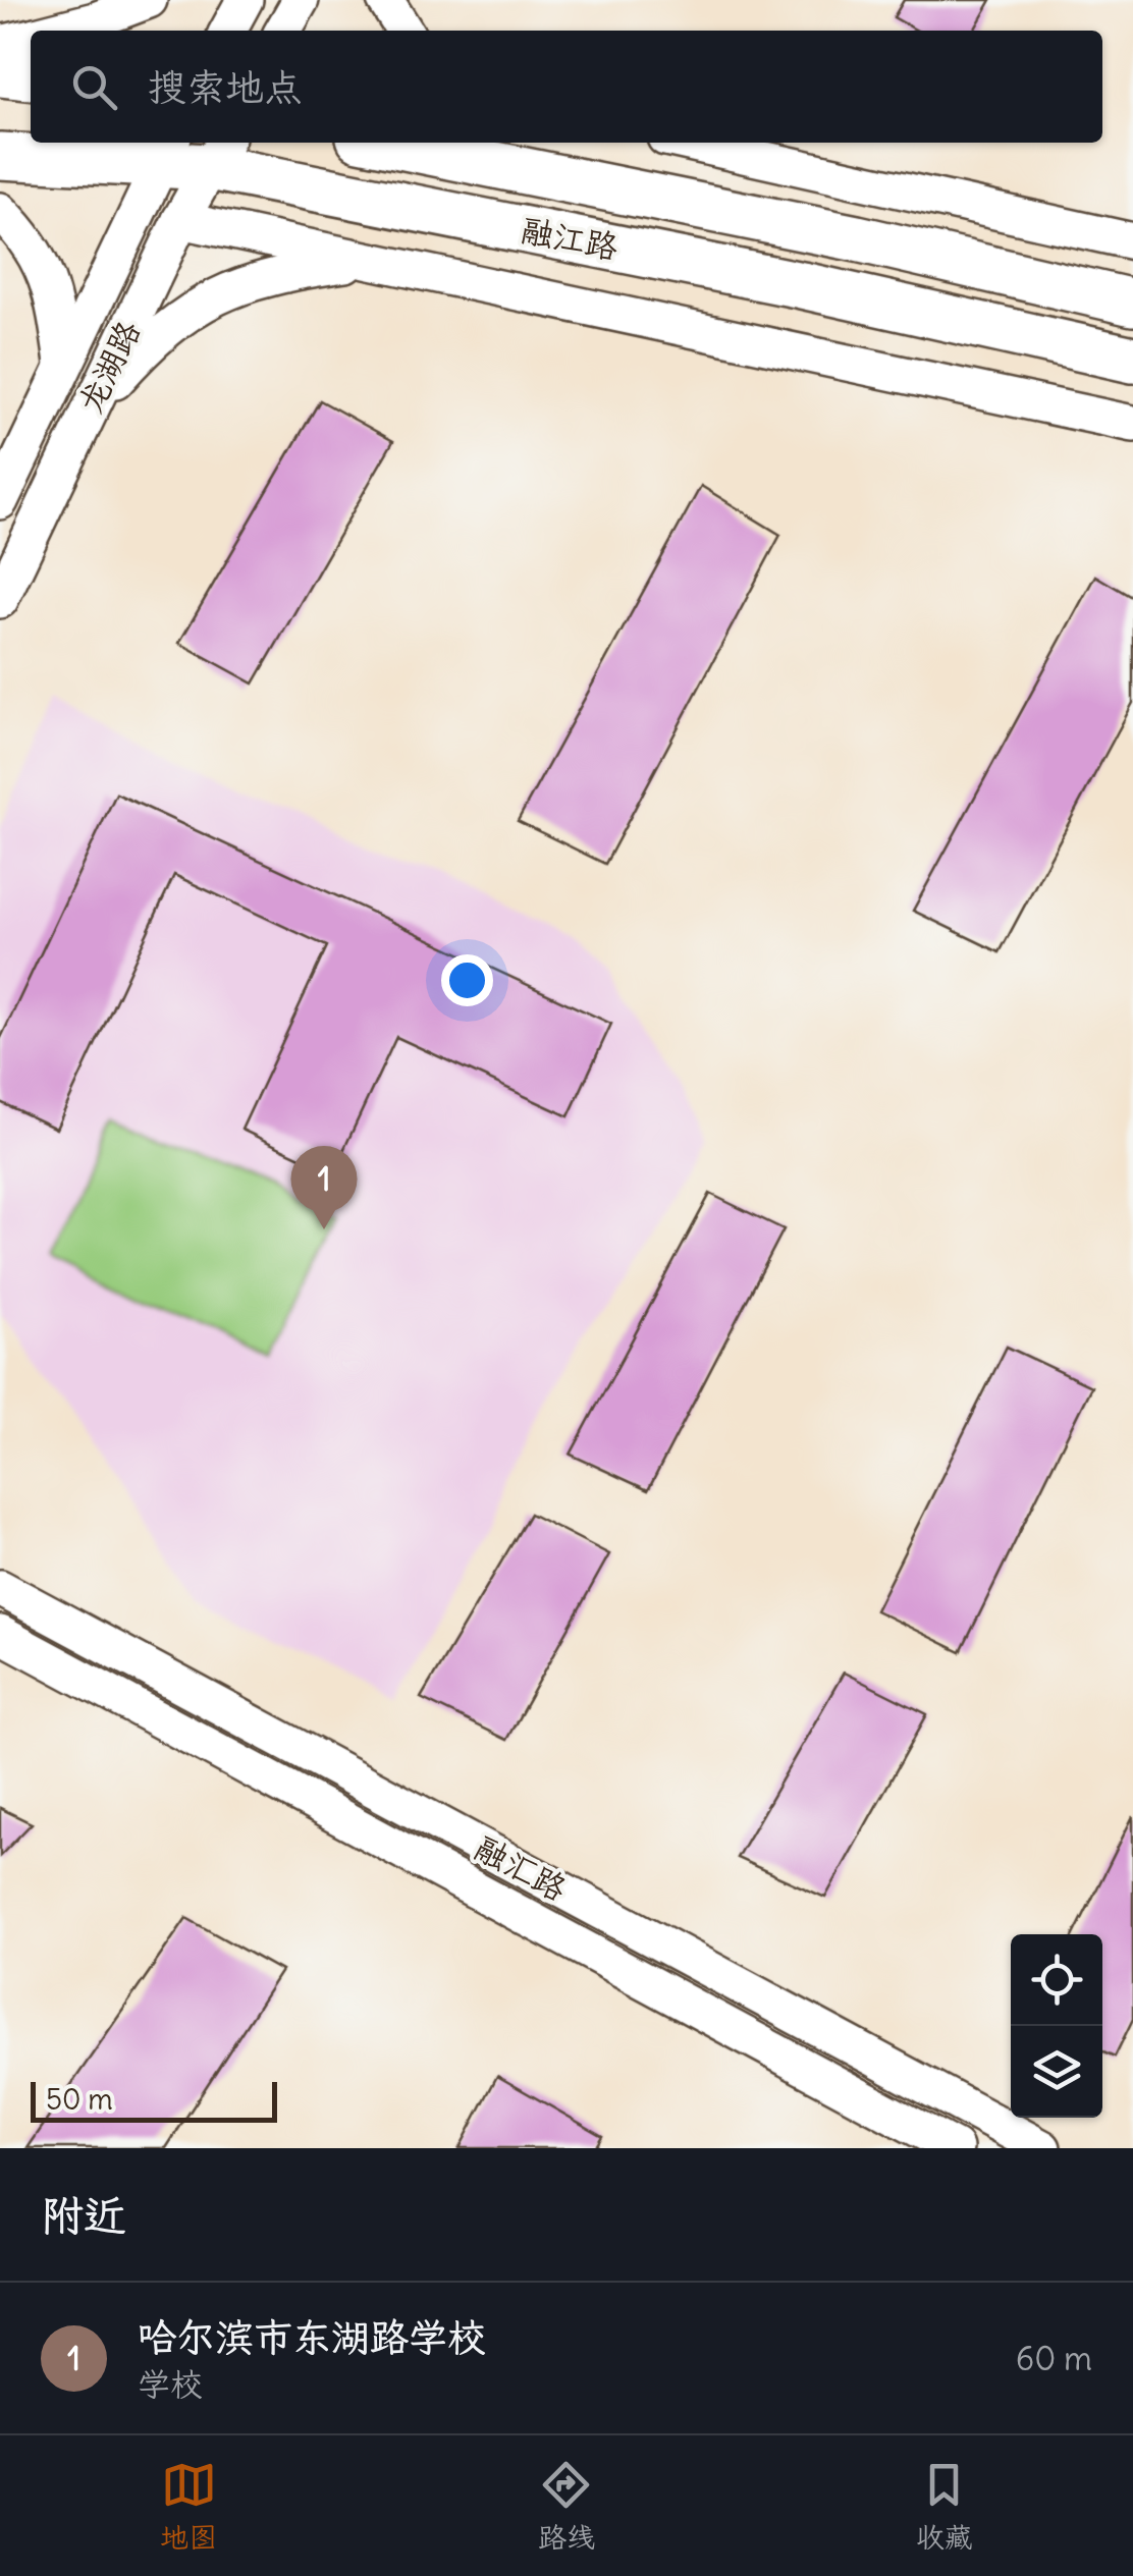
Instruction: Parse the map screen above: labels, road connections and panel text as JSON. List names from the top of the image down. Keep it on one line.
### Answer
{"streets":{"main road":["融江路"],"street":["龙湖路","融汇路"]},"crossings":[["融江路","龙湖路"]],"scale_bar":"50 m","page":{"search":"搜索地点","pins":"1","scale":"50 m","heading":"附近","list":[{"mark":"1","name":"哈尔滨市东湖路学校","note":"学校","value":"60 m"}],"nav":["地图","路线","收藏"]}}
